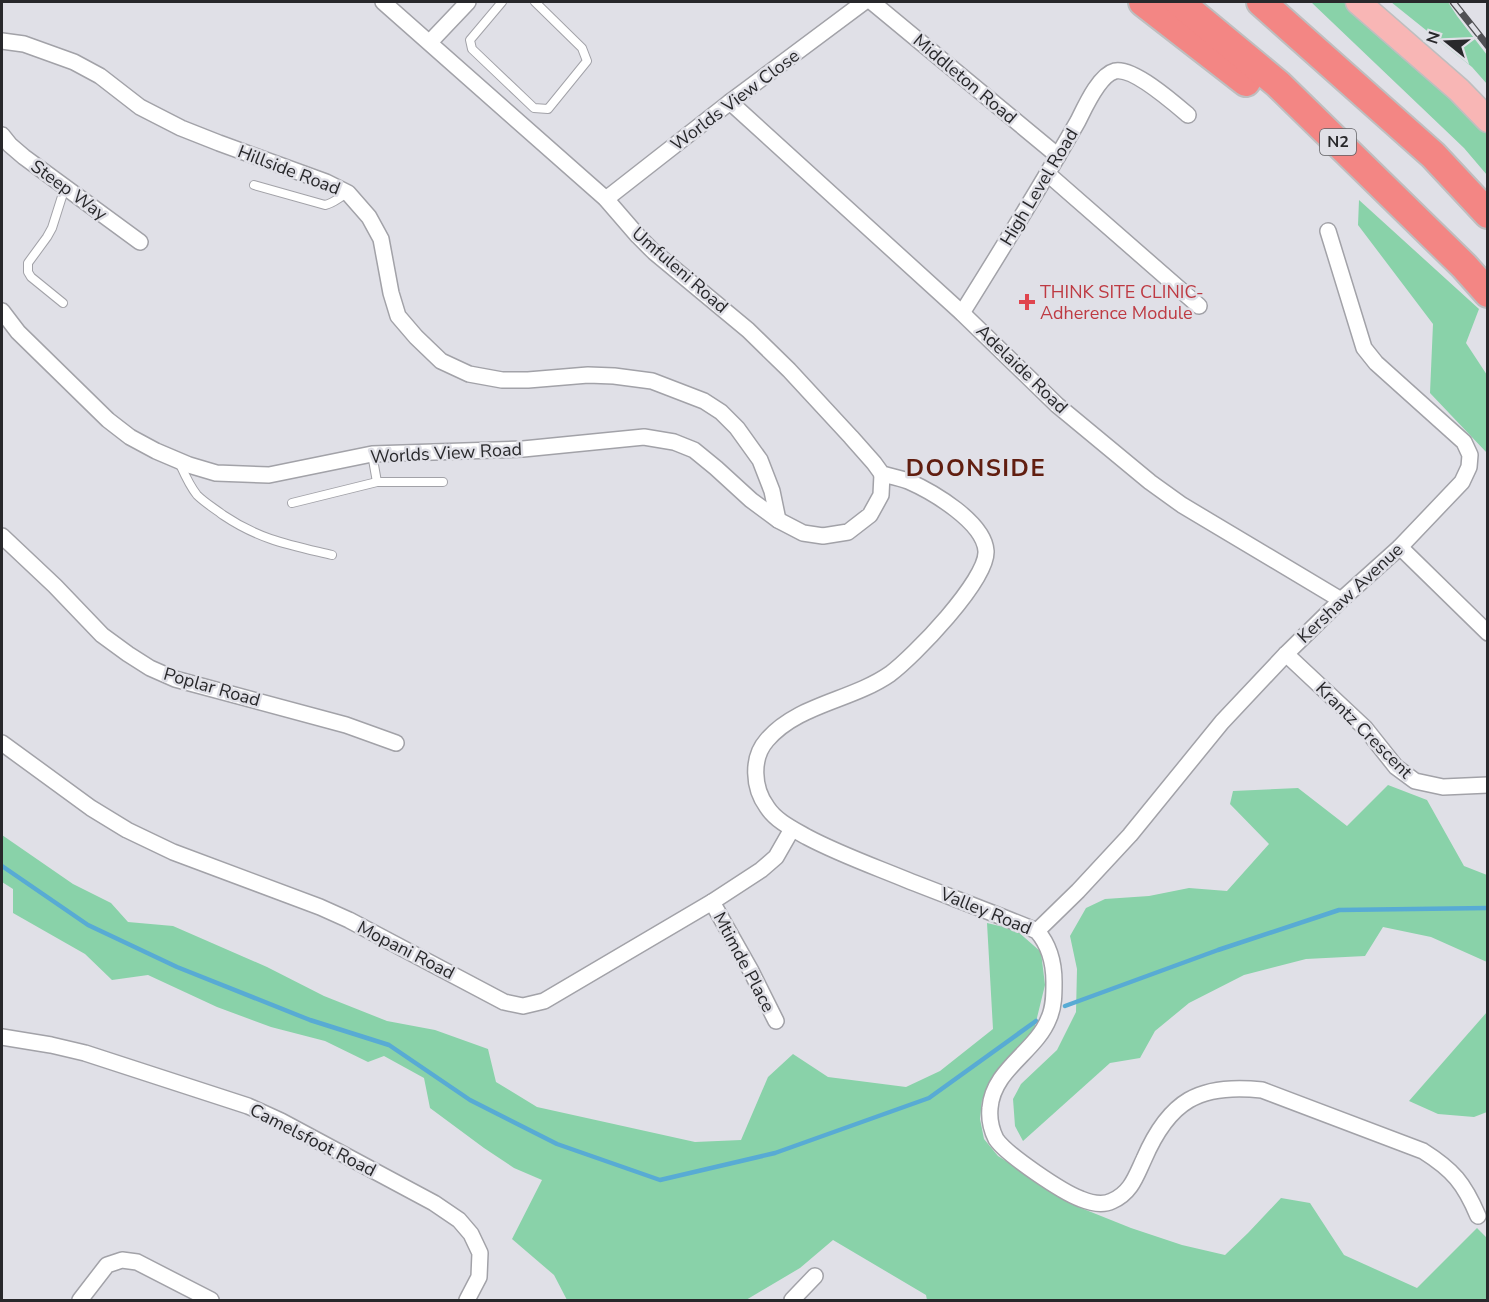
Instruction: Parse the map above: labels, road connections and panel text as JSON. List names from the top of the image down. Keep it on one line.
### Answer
{"streets":{"highway":["N2"],"street":["Middleton Road","Worlds View Close","Hillside Road","High Level Road","Steep Way","Umfuleni Road","Adelaide Road","Worlds View Road","Kershaw Avenue","Poplar Road","Krantz Crescent","Valley Road","Mopani Road","Mtimde Place","Camelsfoot Road"]},"crossings":[["Middleton Road","High Level Road"],["Worlds View Close","Umfuleni Road"],["Worlds View Close","Adelaide Road"],["Hillside Road","Worlds View Road"],["High Level Road","Adelaide Road"],["Umfuleni Road","Worlds View Road"],["Umfuleni Road","Valley Road"],["Adelaide Road","Kershaw Avenue"],["Worlds View Road","Valley Road"],["Kershaw Avenue","Krantz Crescent"],["Kershaw Avenue","Valley Road"],["Valley Road","Mopani Road"],["Mopani Road","Mtimde Place"]],"districts":["DOONSIDE"],"places":{"health":["THINK SITE CLINIC- Adherence Module"]},"north":"left"}
